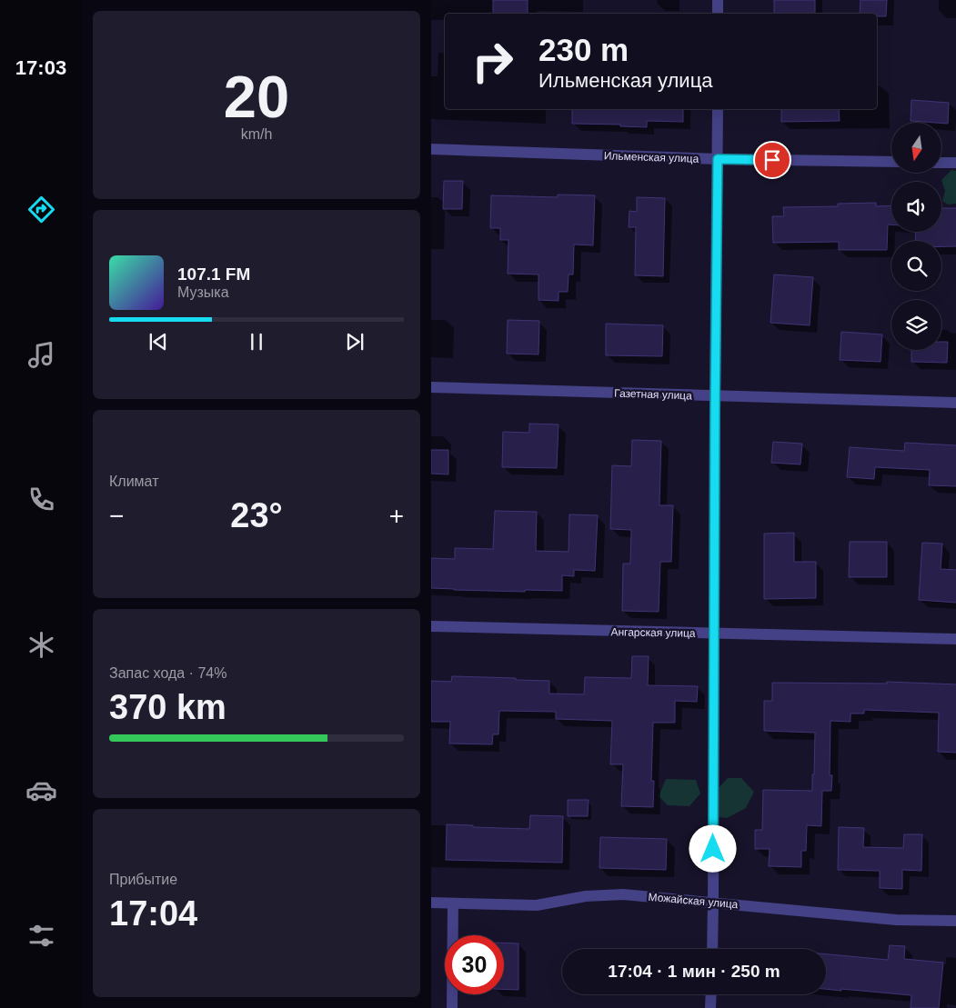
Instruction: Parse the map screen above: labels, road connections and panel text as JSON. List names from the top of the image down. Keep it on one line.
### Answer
{"streets":{"street":["Ильменская улица","Газетная улица","Ангарская улица","Можайская улица"]},"north":"bottom","page":{"tabs":"17:03","tile":[["20","km/h"],"Климат",["Запас хода · 74%","370 km"],["Прибытие","17:04"]],"turn":["230 m","Ильменская улица"],"song":["107.1 FM","Музыка"],"heat":["−","23°","+"],"limit":"30","trip":"17:04 · 1 мин · 250 m"}}
